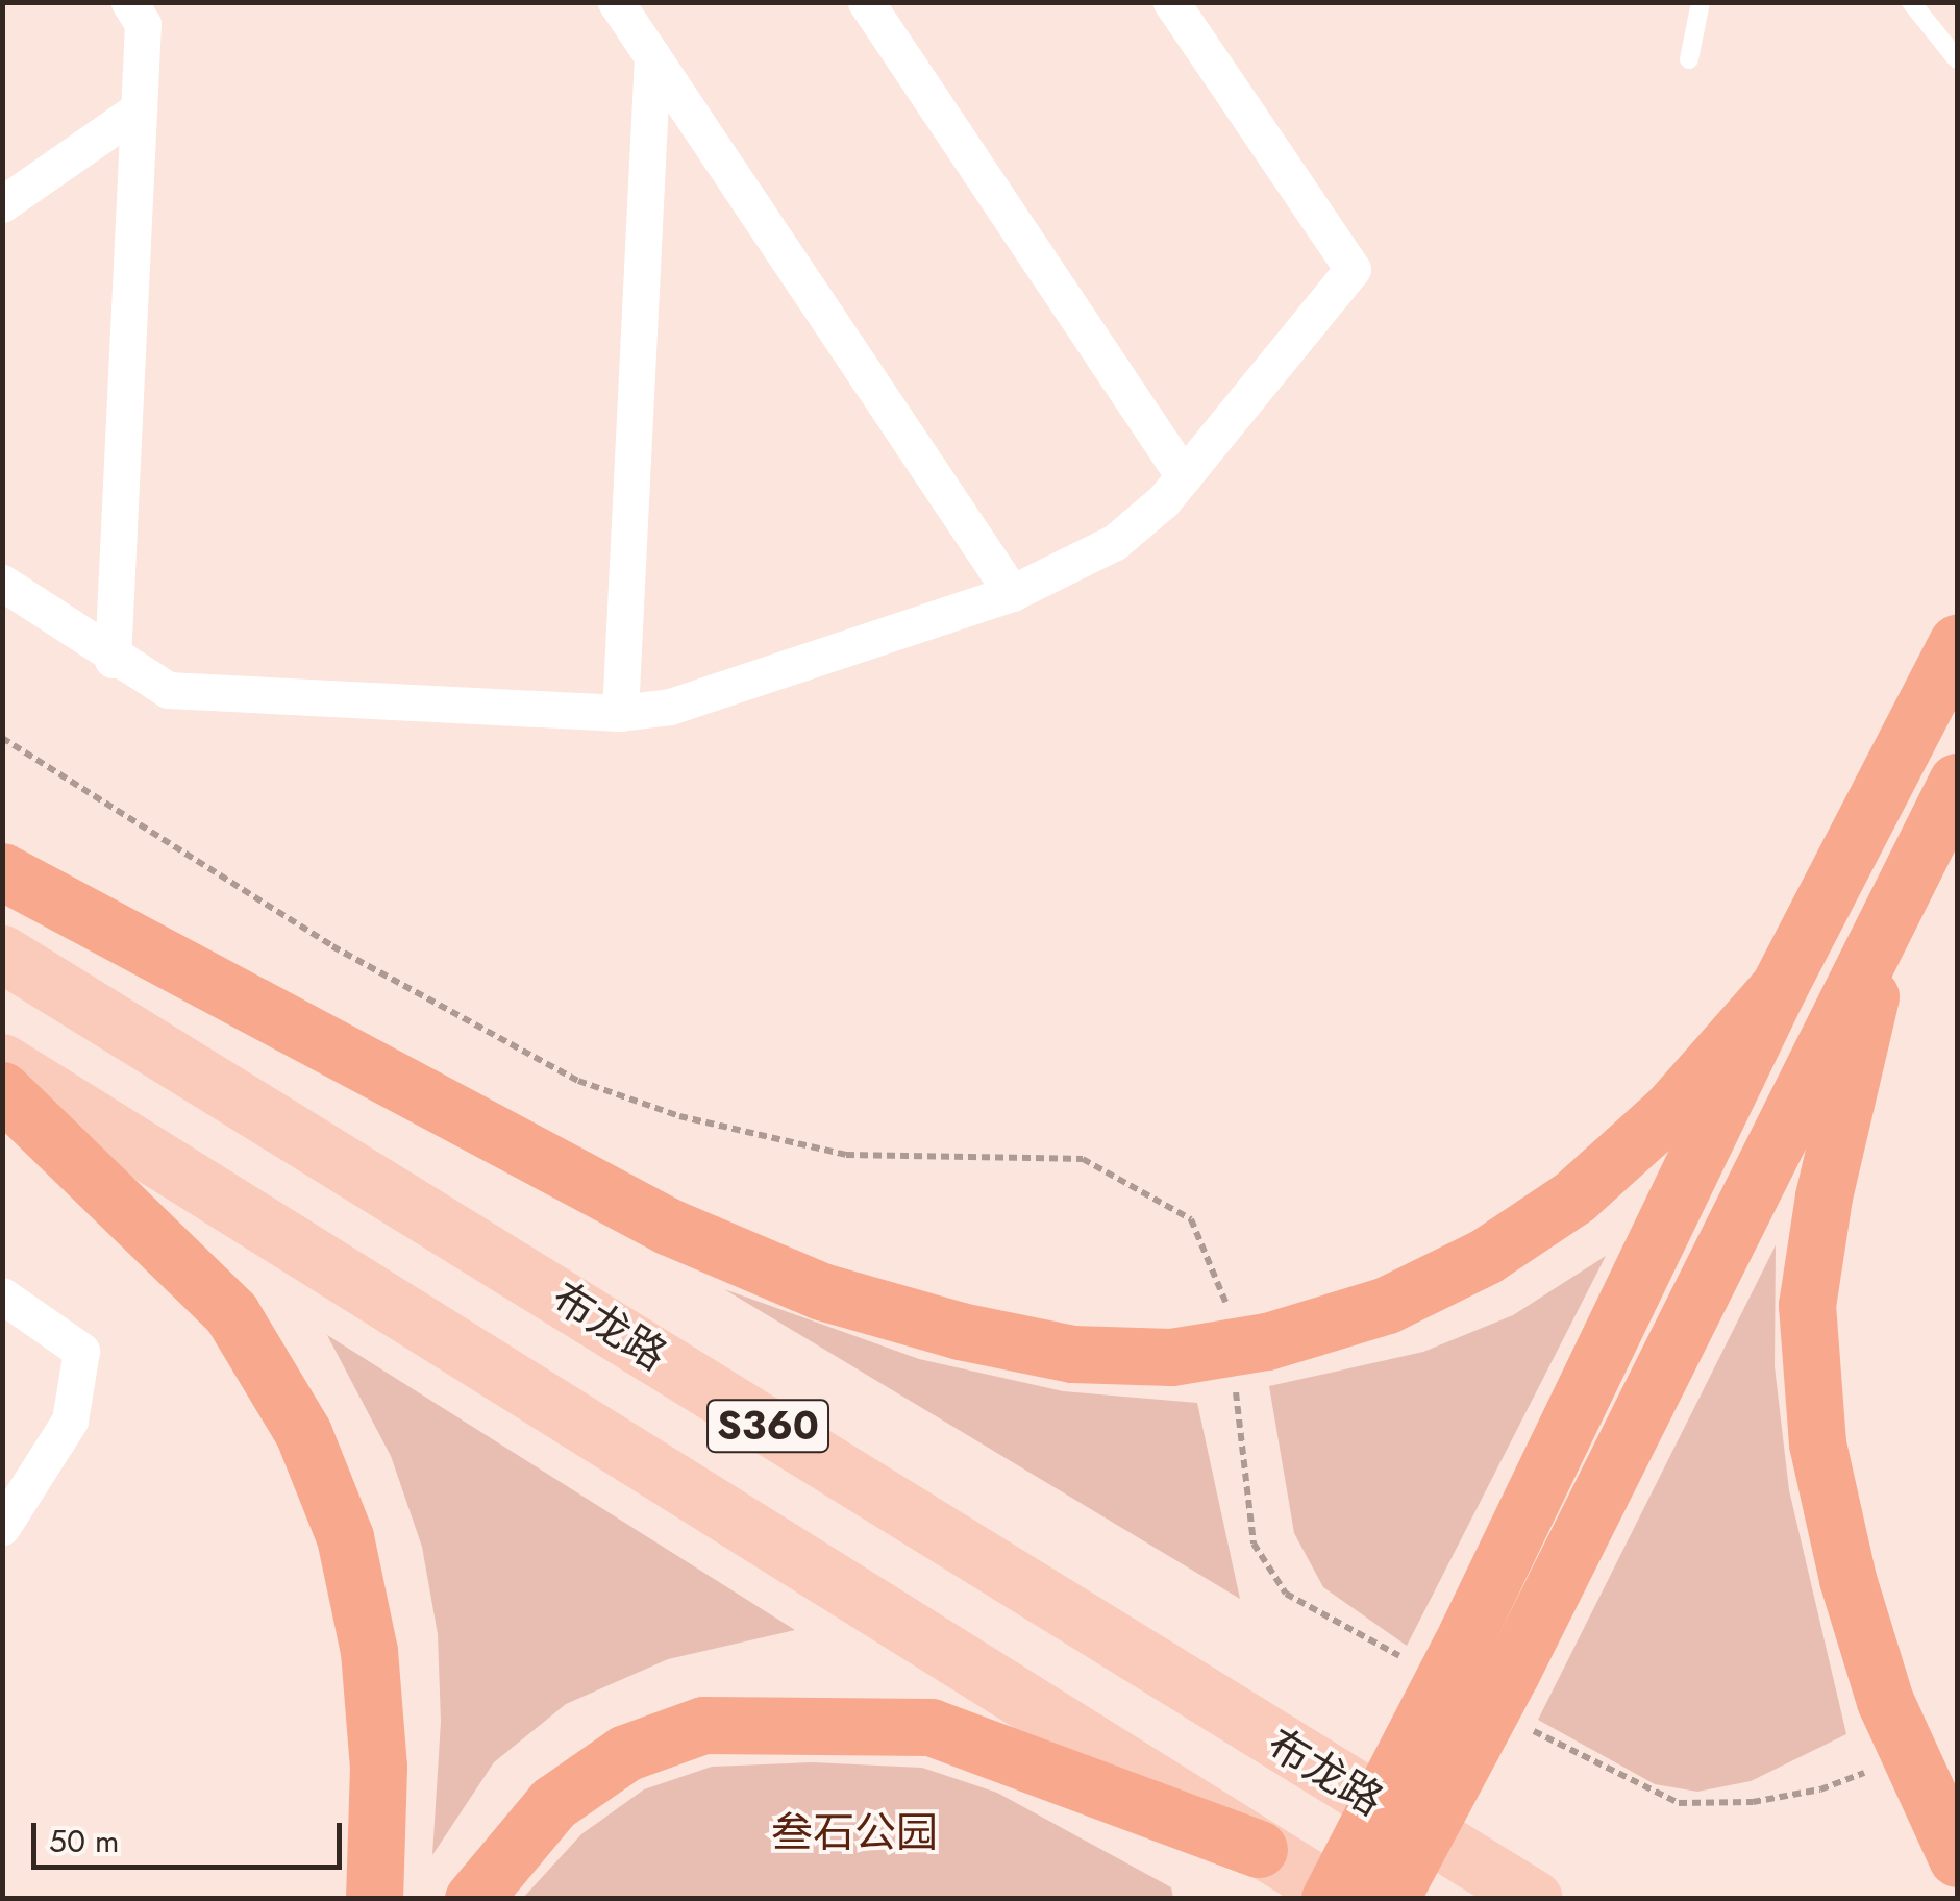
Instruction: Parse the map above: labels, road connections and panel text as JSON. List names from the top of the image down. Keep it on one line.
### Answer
{"streets":{"main road":["布龙路","S360"]},"parks":["叁石公园"],"scale_bar":"50 m"}
